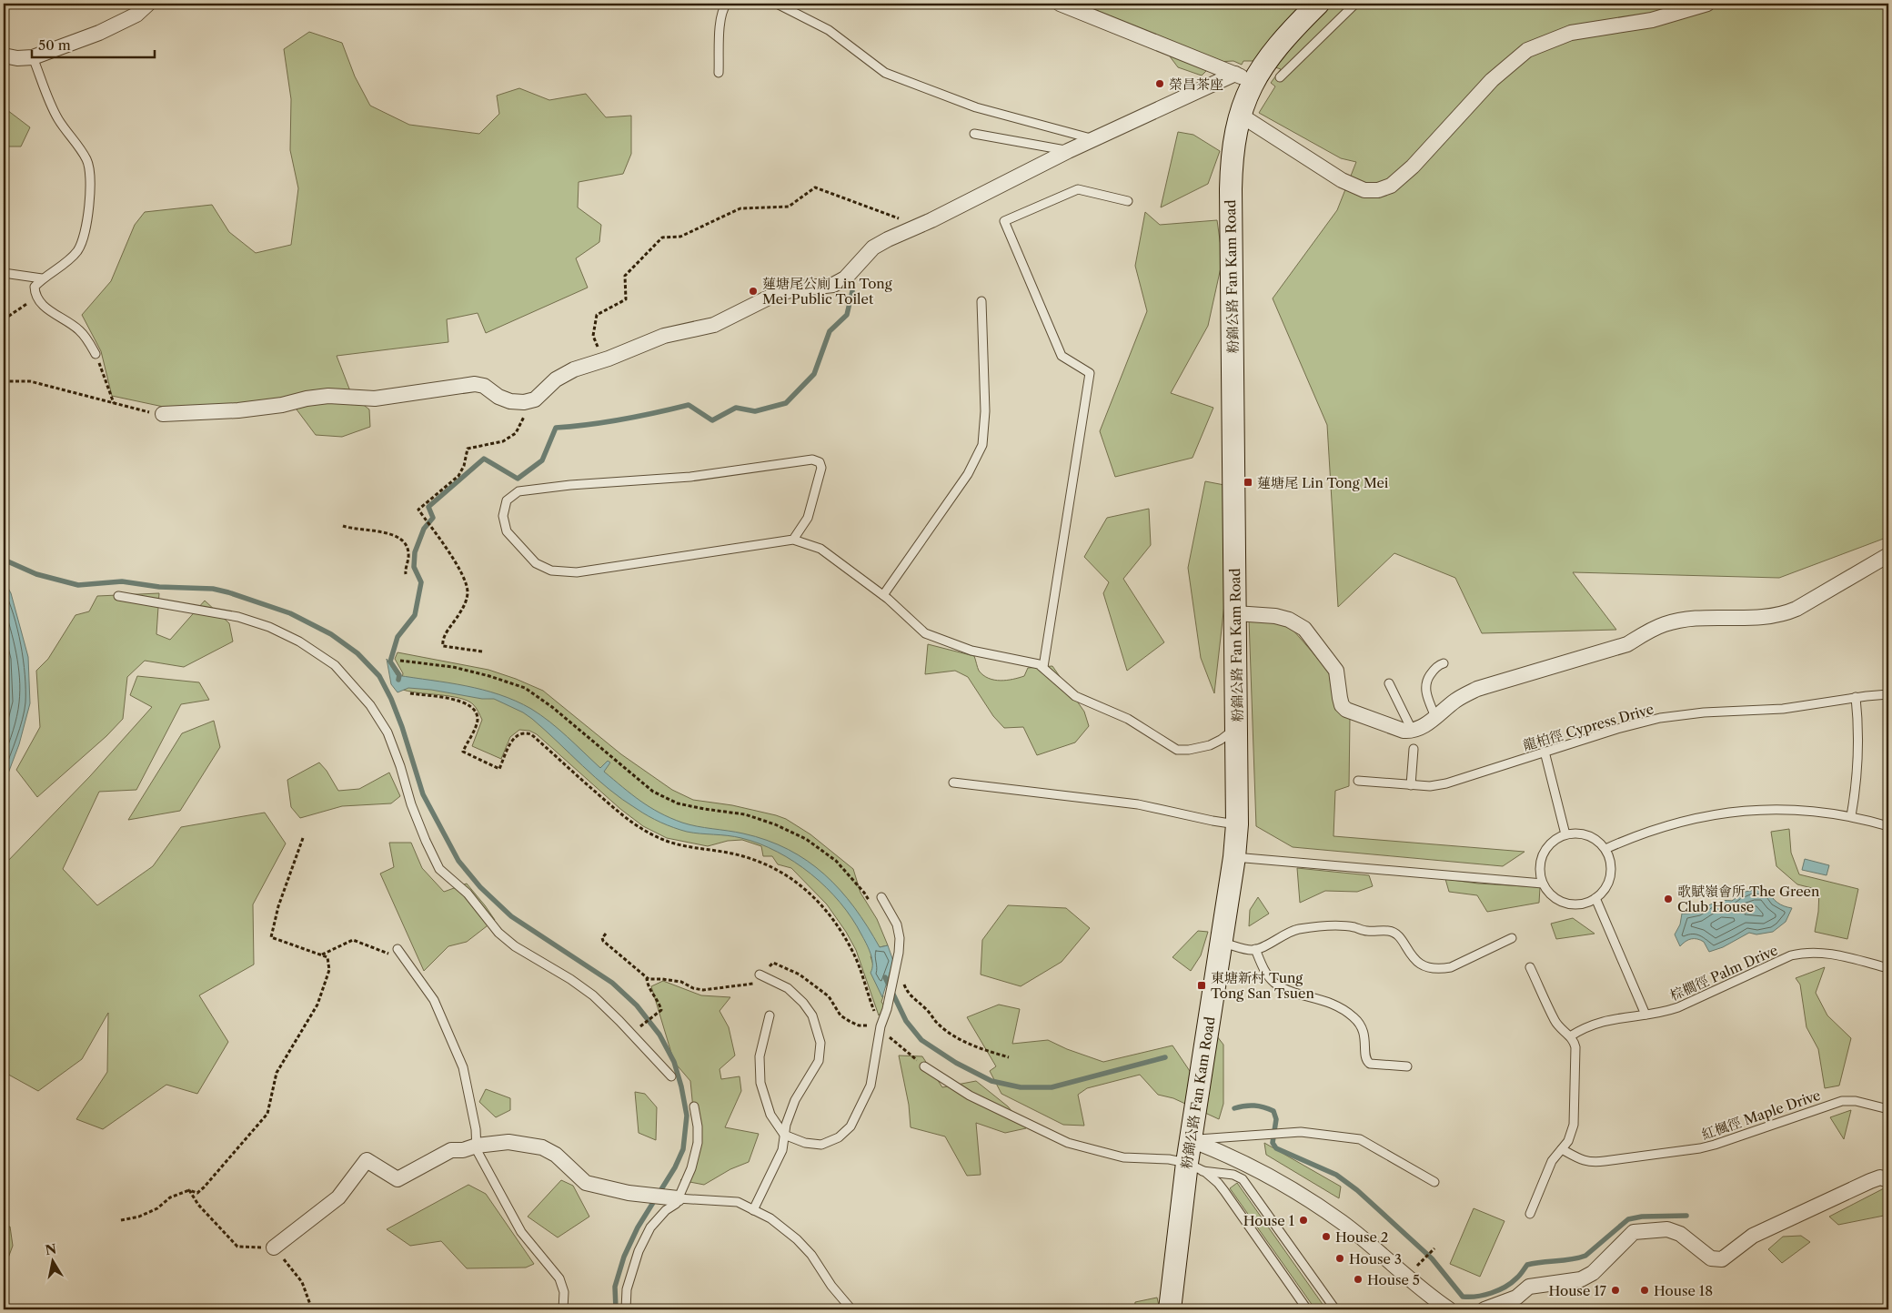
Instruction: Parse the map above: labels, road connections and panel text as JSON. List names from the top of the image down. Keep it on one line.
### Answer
{"streets":{"main road":["粉錦公路 Fan Kam Road"],"lane":["龍柏徑 Cypress Drive","棕櫚徑 Palm Drive","紅楓徑 Maple Drive"]},"places":{"other":["榮昌茶座","蓮塘尾公廁 Lin Tong Mei Public Toilet","歌賦嶺會所 The Green Club House","House 1","House 2","House 3","House 5","House 17","House 18"],"transit":["蓮塘尾 Lin Tong Mei","東塘新村 Tung Tong San Tsuen"]},"scale_bar":"50 m","north":"top"}
